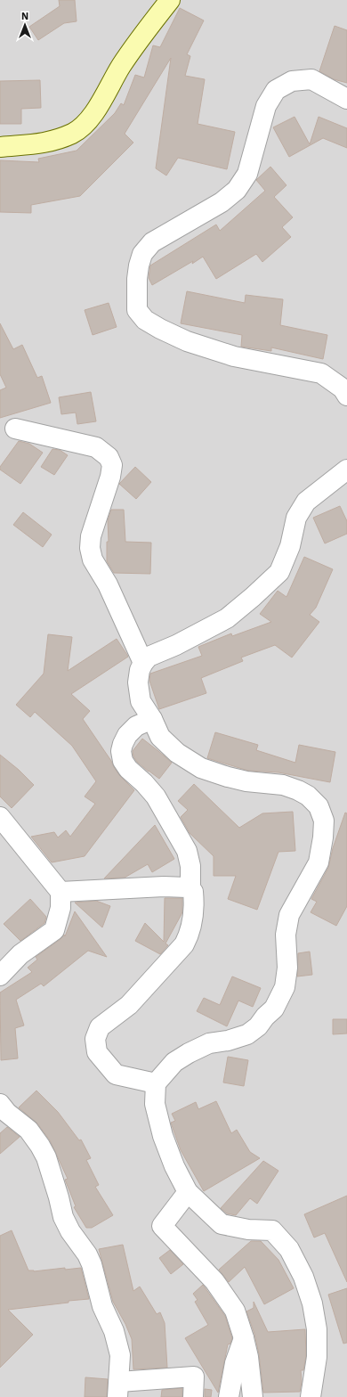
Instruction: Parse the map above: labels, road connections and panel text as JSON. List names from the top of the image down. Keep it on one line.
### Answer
{"north":"top"}
